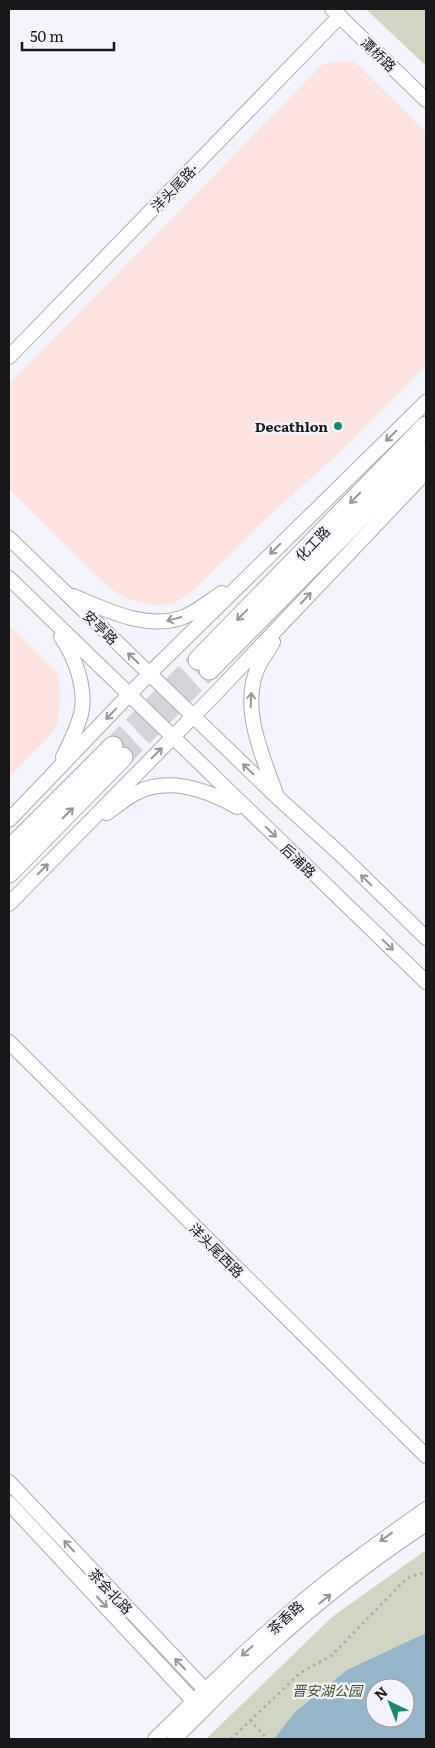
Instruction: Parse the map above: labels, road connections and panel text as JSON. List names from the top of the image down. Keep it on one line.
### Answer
{"streets":{"highway":["化工路"],"main road":["潭桥路","洋头尾路·","安亭路","后浦路","洋头尾西路","茶会北路","茶香路"]},"crossings":[["潭桥路","洋头尾路·"],["茶会北路","茶香路"]],"parks":["晋安湖公园"],"places":["Decathlon"],"scale_bar":"50 m","north":"top left"}
